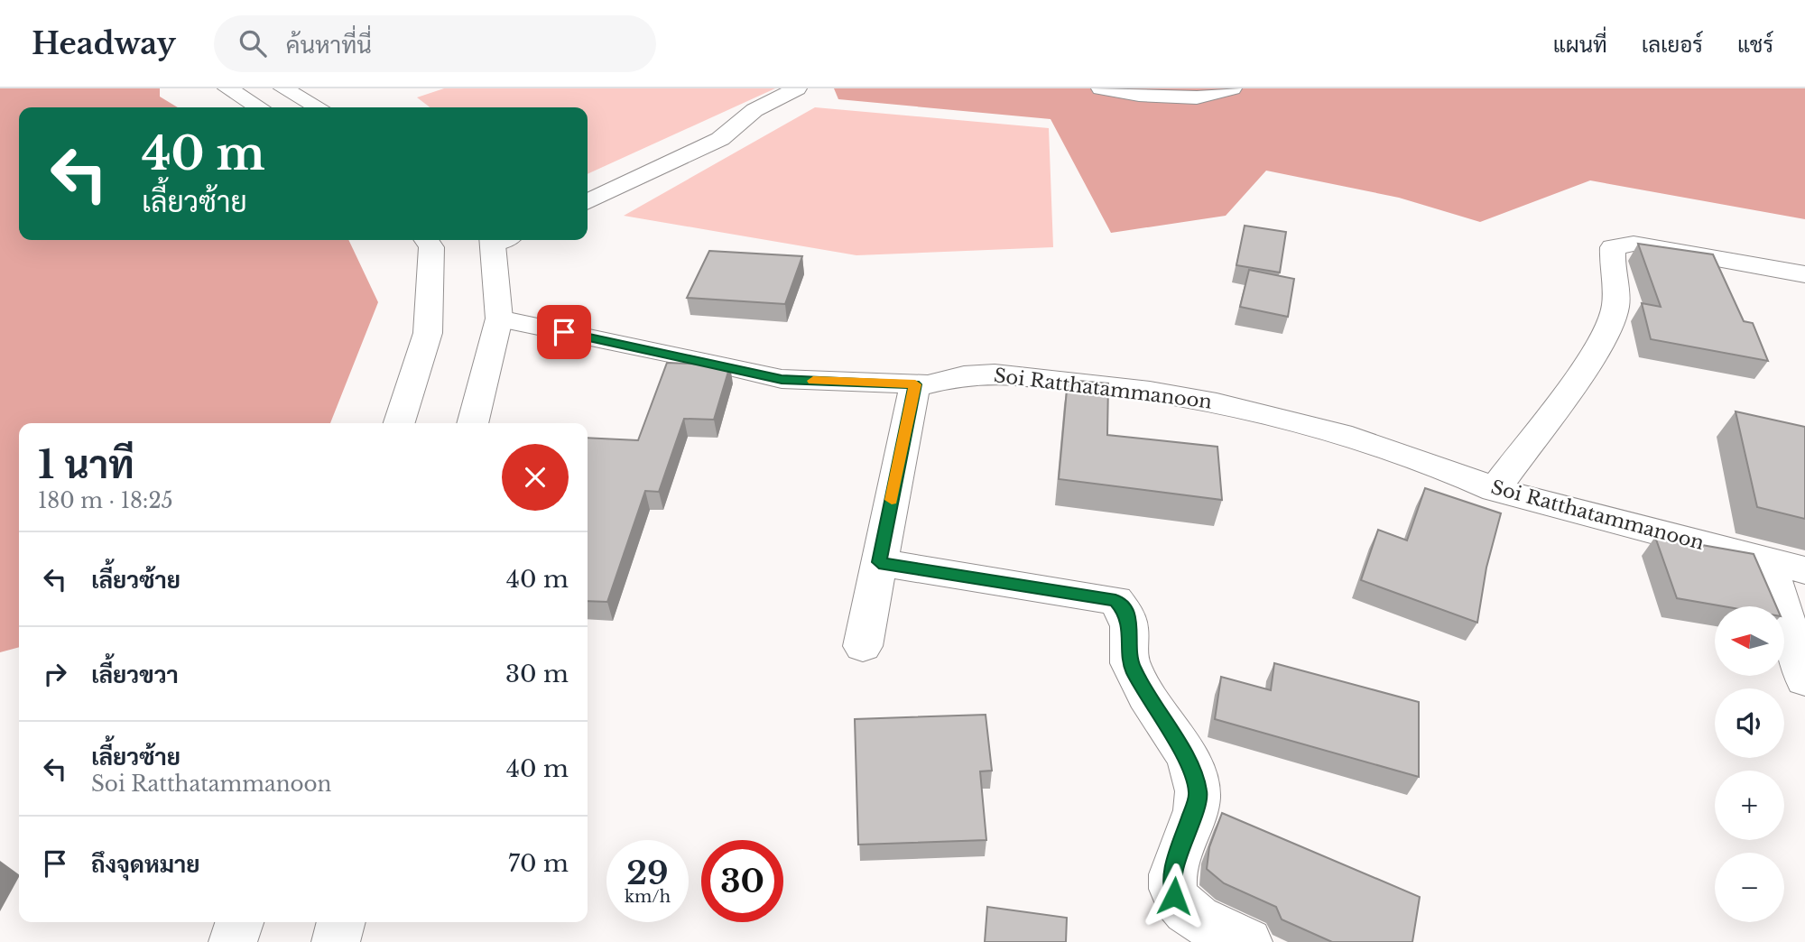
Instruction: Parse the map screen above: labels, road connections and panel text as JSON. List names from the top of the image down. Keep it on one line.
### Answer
{"streets":{"street":["Soi Ratthatammanoon"]},"north":"left","page":{"header":"Headway","search":"ค้นหาที่นี่","nav":["แผนที่","เลเยอร์","แชร์"],"turn":["40 m","เลี้ยวซ้าย"],"heading":["1 นาที","180 m · 18:25"],"list":[{"name":"เลี้ยวซ้าย","value":"40 m"},{"name":"เลี้ยวขวา","value":"30 m"},{"name":"เลี้ยวซ้าย","note":"Soi Ratthatammanoon","value":"40 m"},{"name":"ถึงจุดหมาย","value":"70 m"}],"map_buttons":["+","−"],"speed":"29 km/h","limit":"30"}}
